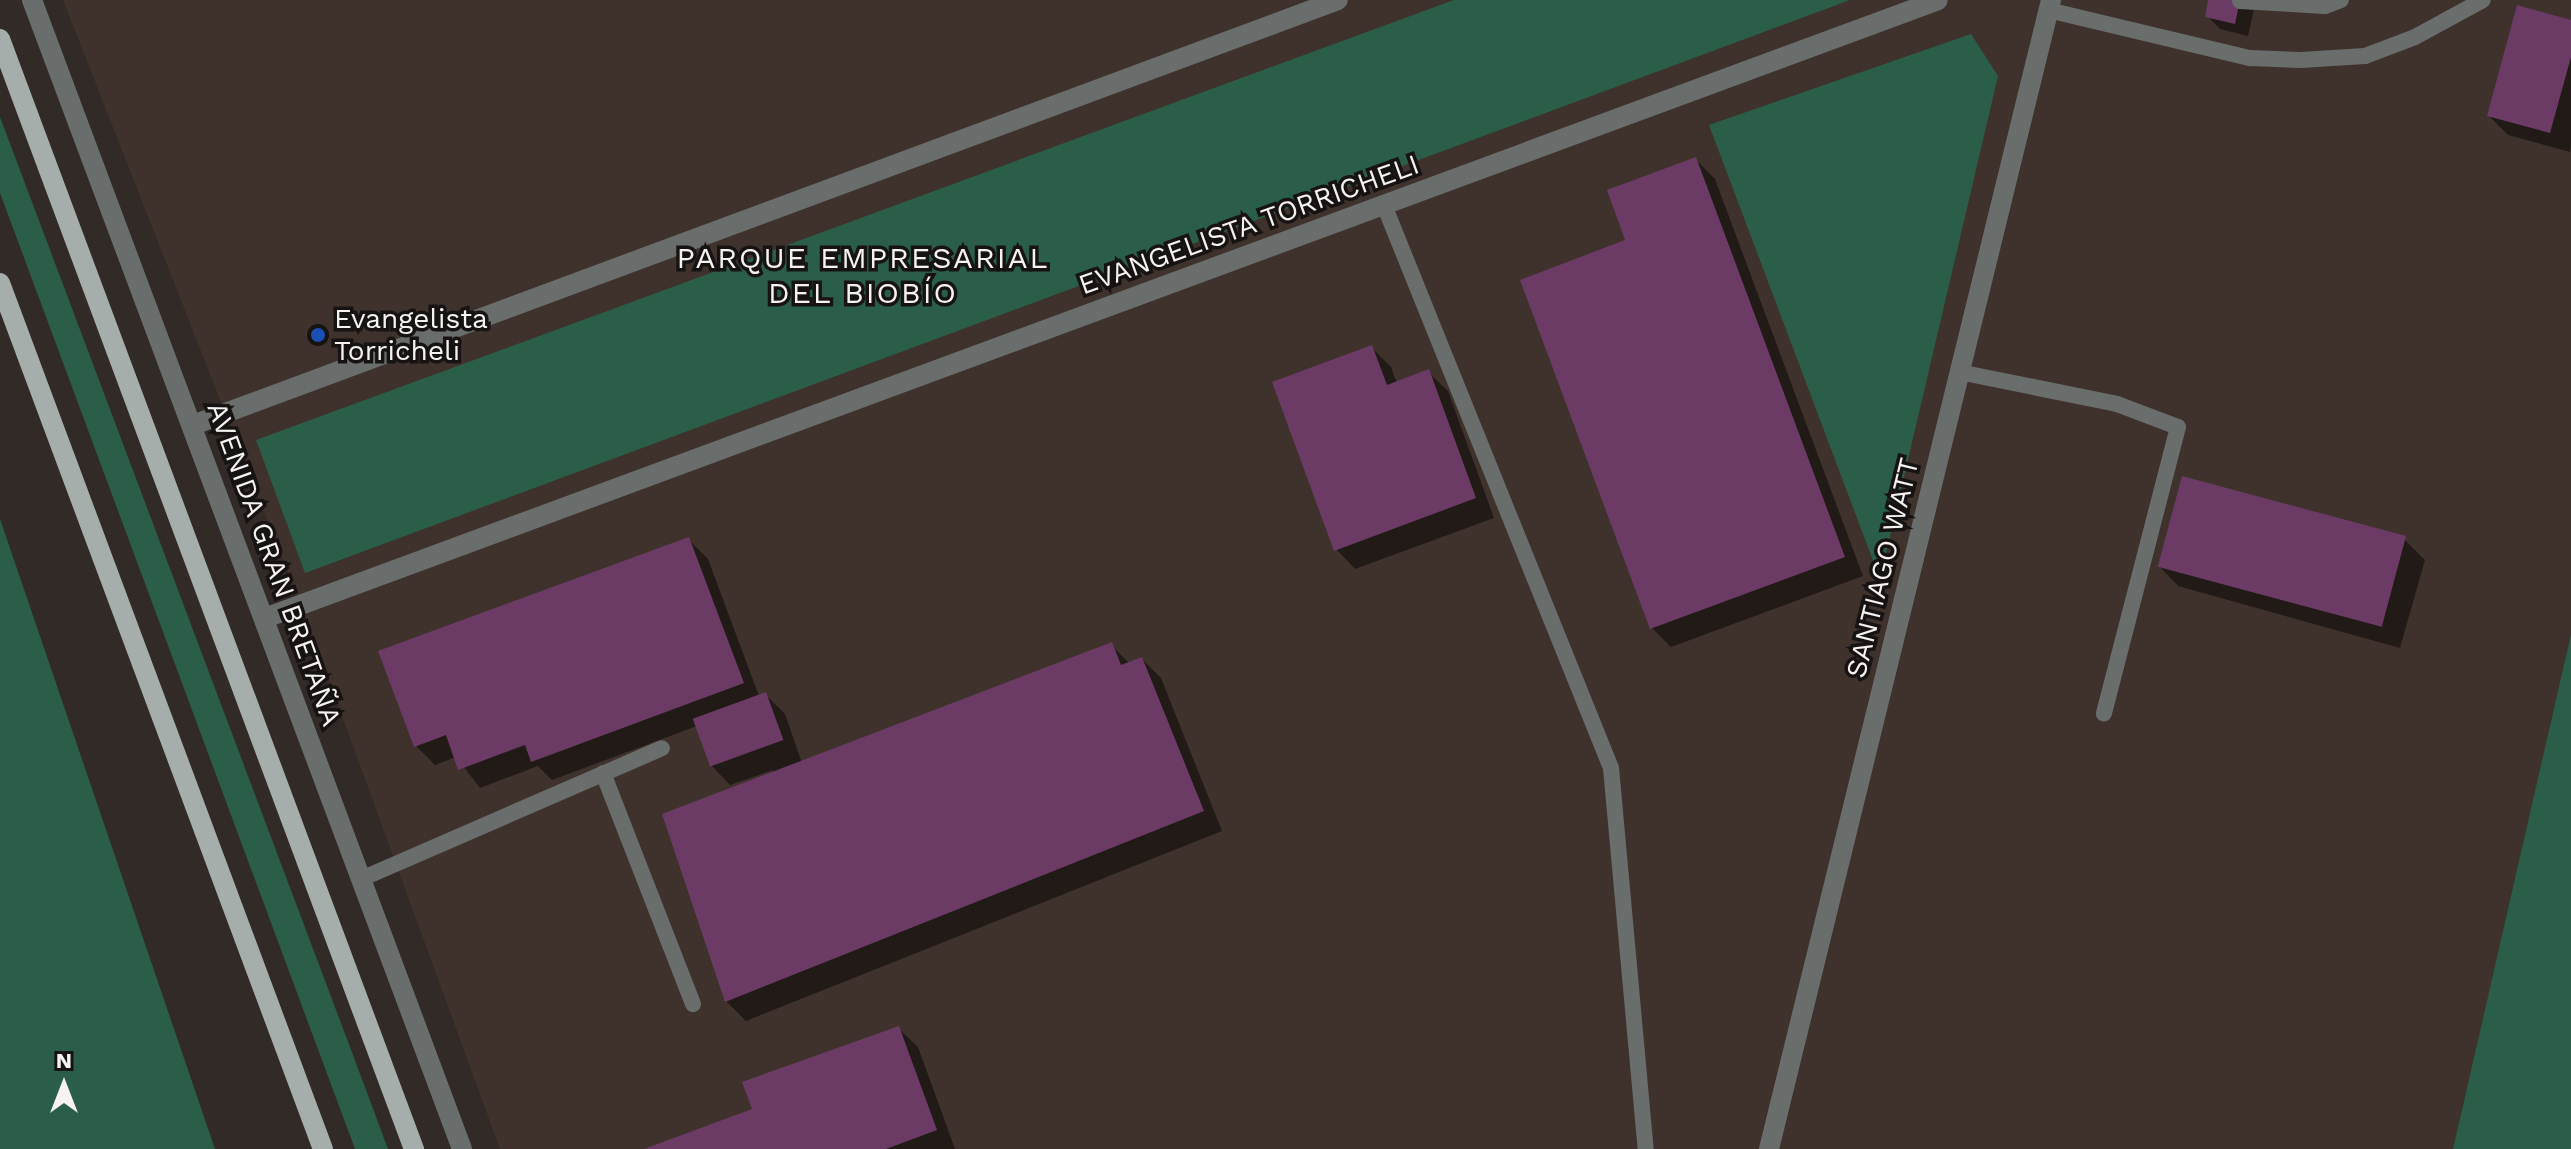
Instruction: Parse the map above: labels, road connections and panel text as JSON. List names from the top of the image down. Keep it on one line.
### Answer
{"streets":{"street":["EVANGELISTA TORRICHELI","AVENIDA GRAN BRETAÑA","SANTIAGO WATT"]},"crossings":[["EVANGELISTA TORRICHELI","AVENIDA GRAN BRETAÑA"]],"districts":["PARQUE EMPRESARIAL DEL BIOBÍO"],"places":["Evangelista Torricheli"],"north":"top"}
